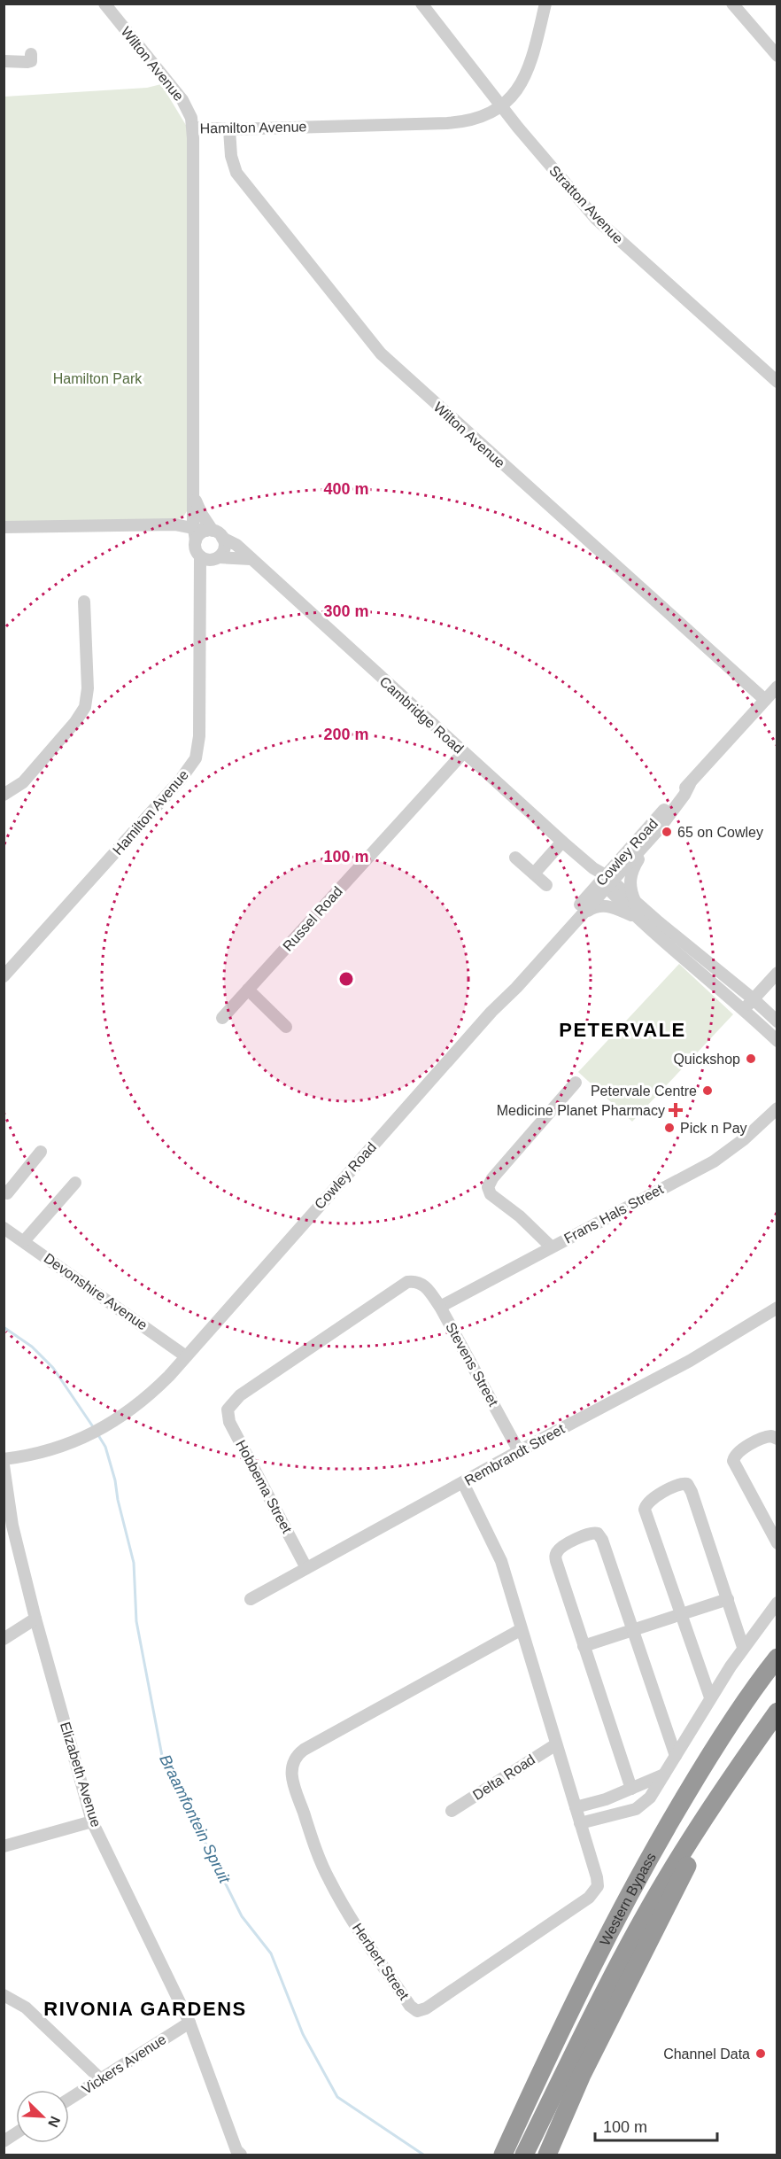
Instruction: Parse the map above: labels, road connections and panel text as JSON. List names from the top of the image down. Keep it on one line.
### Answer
{"streets":{"highway":["Western Bypass"],"street":["Wilton Avenue","Hamilton Avenue","Stratton Avenue","Cambridge Road","Cowley Road","Russel Road","Frans Hals Street","Devonshire Avenue","Stevens Street","Rembrandt Street","Hobbema Street","Elizabeth Avenue","Delta Road","Herbert Street","Vickers Avenue"]},"crossings":[["Wilton Avenue","Hamilton Avenue"],["Wilton Avenue","Cowley Road"],["Hamilton Avenue","Stratton Avenue"],["Hamilton Avenue","Cambridge Road"],["Cambridge Road","Cowley Road"],["Cambridge Road","Russel Road"],["Cowley Road","Devonshire Avenue"],["Frans Hals Street","Stevens Street"],["Stevens Street","Rembrandt Street"],["Stevens Street","Hobbema Street"],["Rembrandt Street","Hobbema Street"],["Rembrandt Street","Herbert Street"],["Elizabeth Avenue","Vickers Avenue"],["Delta Road","Herbert Street"]],"districts":["PETERVALE","RIVONIA GARDENS"],"water":["Braamfontein Spruit"],"parks":["Hamilton Park"],"places":{"other":["65 on Cowley","Quickshop","Petervale Centre","Pick n Pay","Channel Data"],"health":["Medicine Planet Pharmacy"]},"scale_bar":"100 m","north":"bottom right","rings":["400 m","300 m","200 m","100 m"]}
